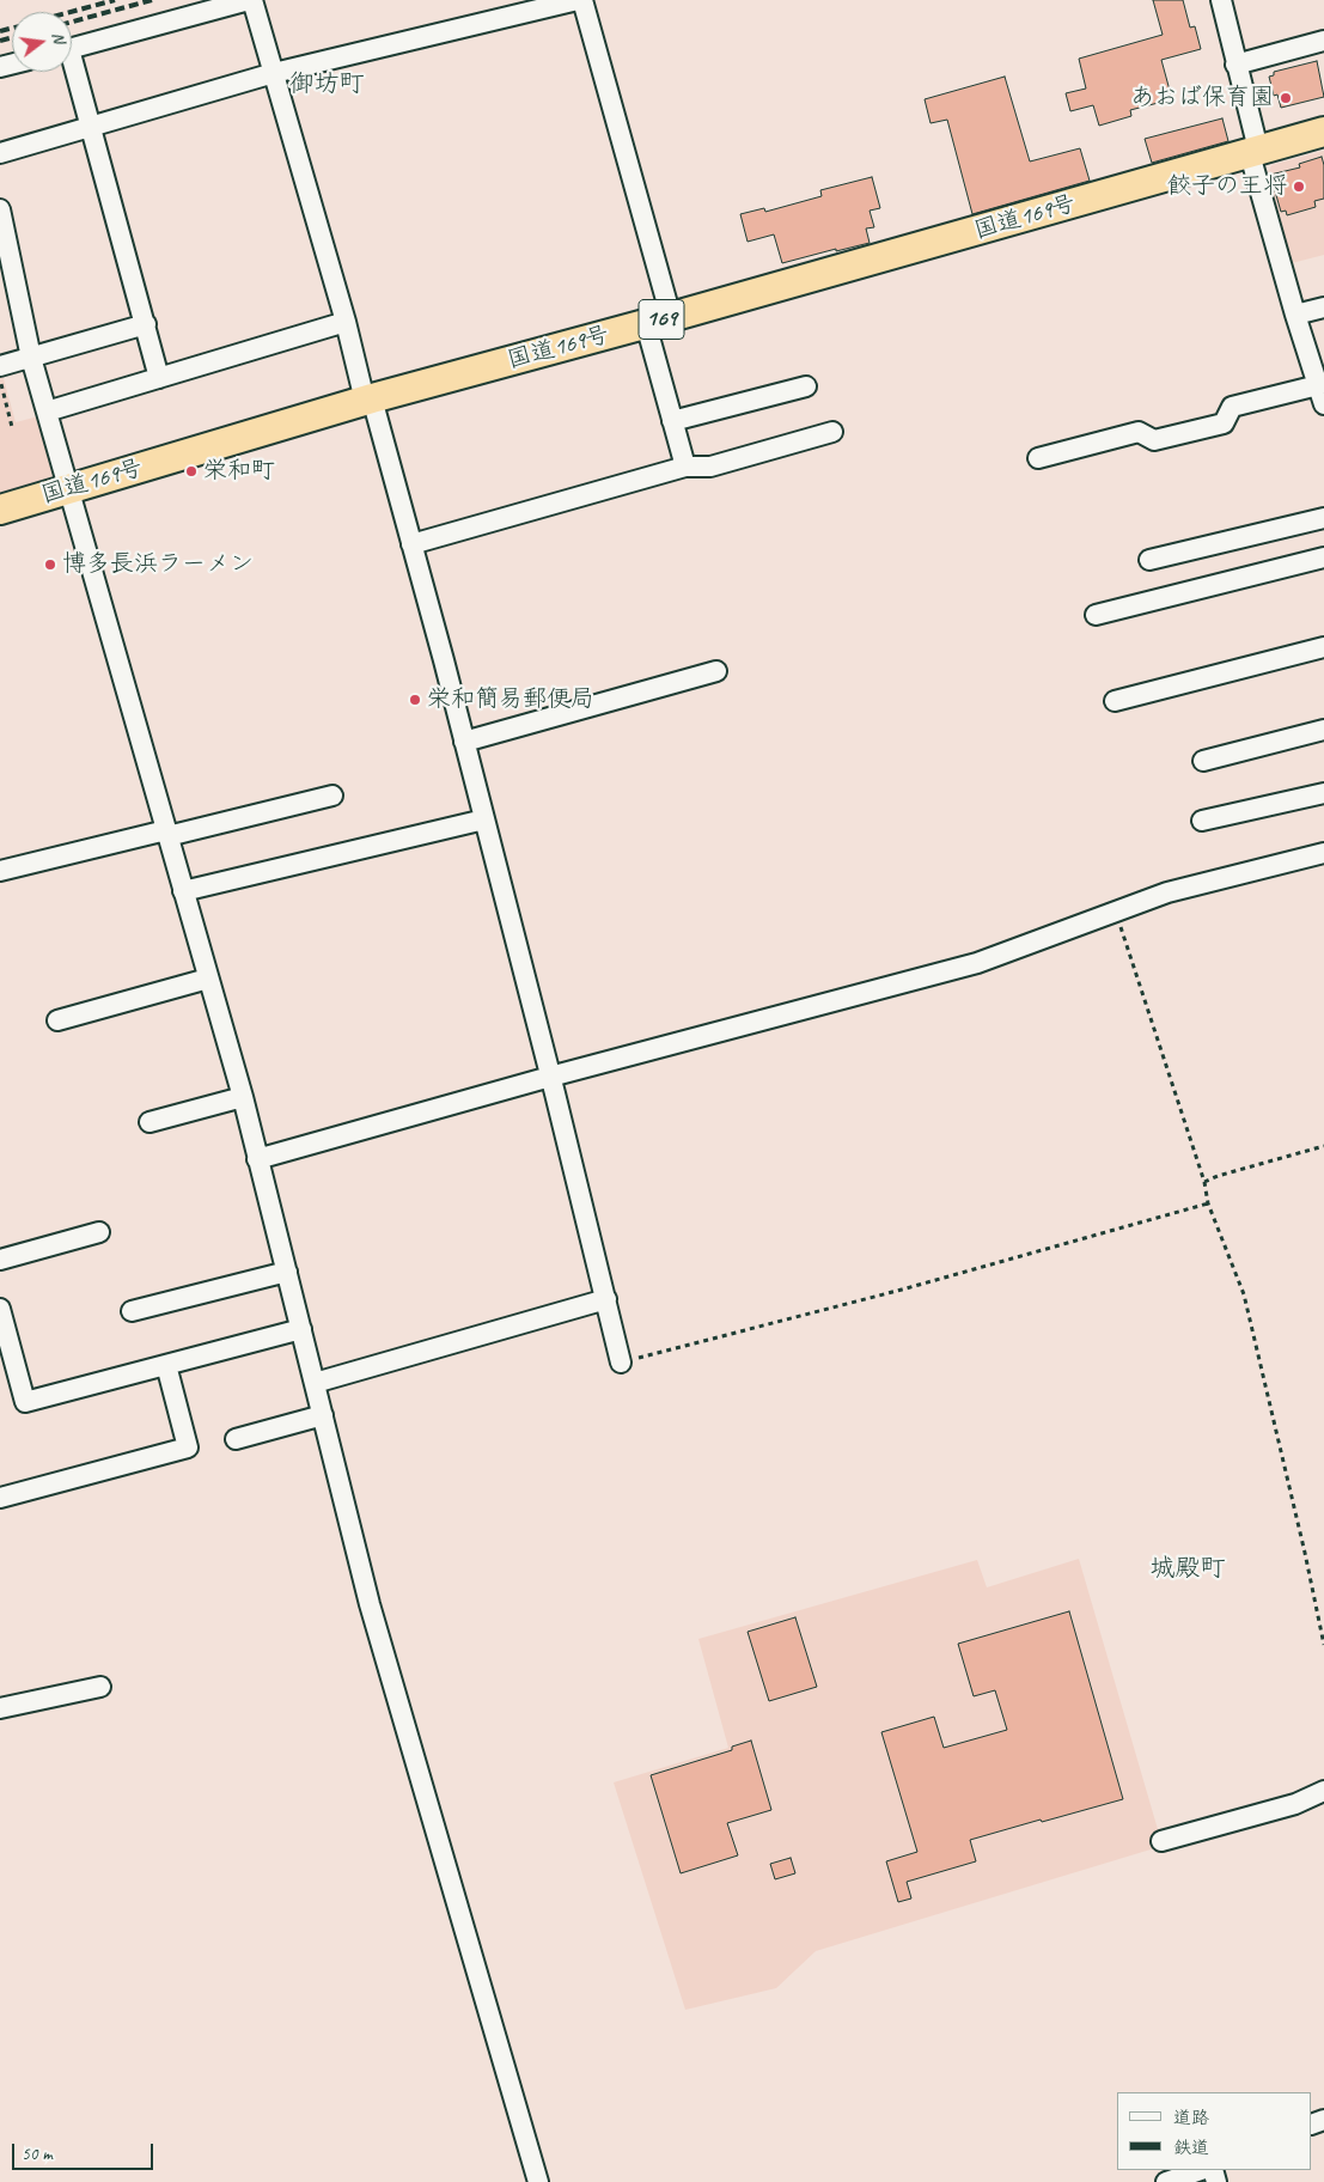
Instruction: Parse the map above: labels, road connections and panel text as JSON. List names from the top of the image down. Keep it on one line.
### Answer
{"streets":{"highway":["国道169号","169"]},"districts":["御坊町","城殿町"],"places":["あおば保育園","餃子の王将","栄和町","博多長浜ラーメン","栄和簡易郵便局"],"legend":["道路","鉄道"],"scale_bar":"50 m","north":"right"}
